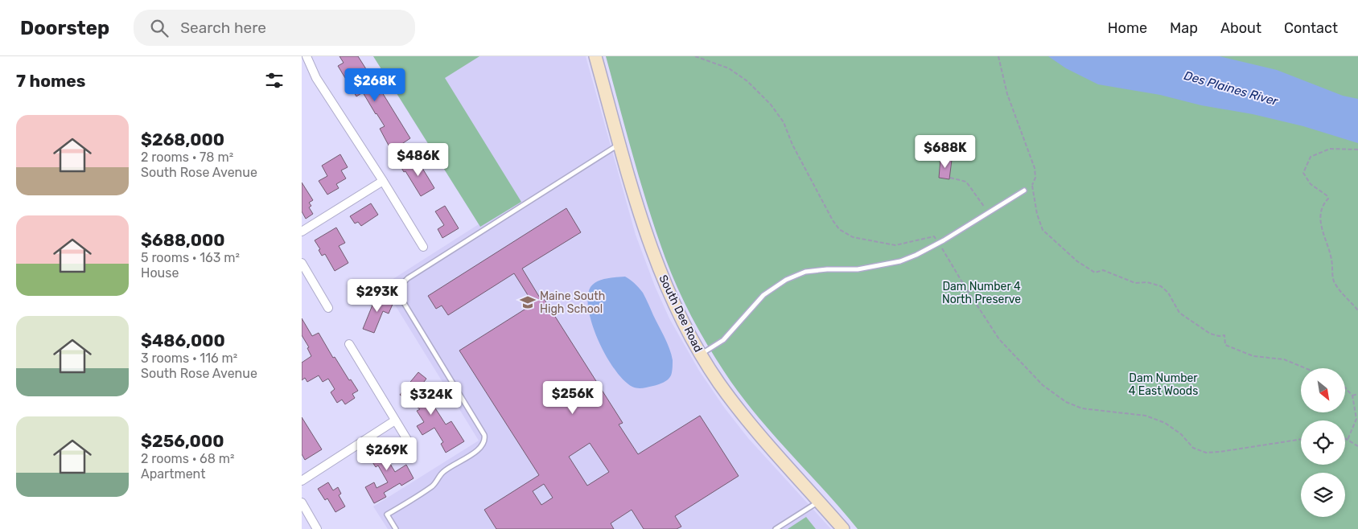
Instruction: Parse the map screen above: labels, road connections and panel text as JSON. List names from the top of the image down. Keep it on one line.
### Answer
{"streets":{"main road":["South Dee Road"]},"water":["Des Plaines River"],"parks":["Dam Number 4 North Preserve","Dam Number 4 East Woods"],"places":{"school or university":["Maine South High School"]},"north":"bottom right","page":{"header":"Doorstep","search":"Search here","nav":["Home","Map","About","Contact"],"heading":"7 homes","price":["$268K","$688K","$486K","$293K","$256K","$324K","$269K"],"list":[{"name":"$268,000","note":"2 rooms · 78 m² · South Rose Avenue"},{"name":"$688,000","note":"5 rooms · 163 m² · House"},{"name":"$486,000","note":"3 rooms · 116 m² · South Rose Avenue"},{"name":"$256,000","note":"2 rooms · 68 m² · Apartment"}]}}
